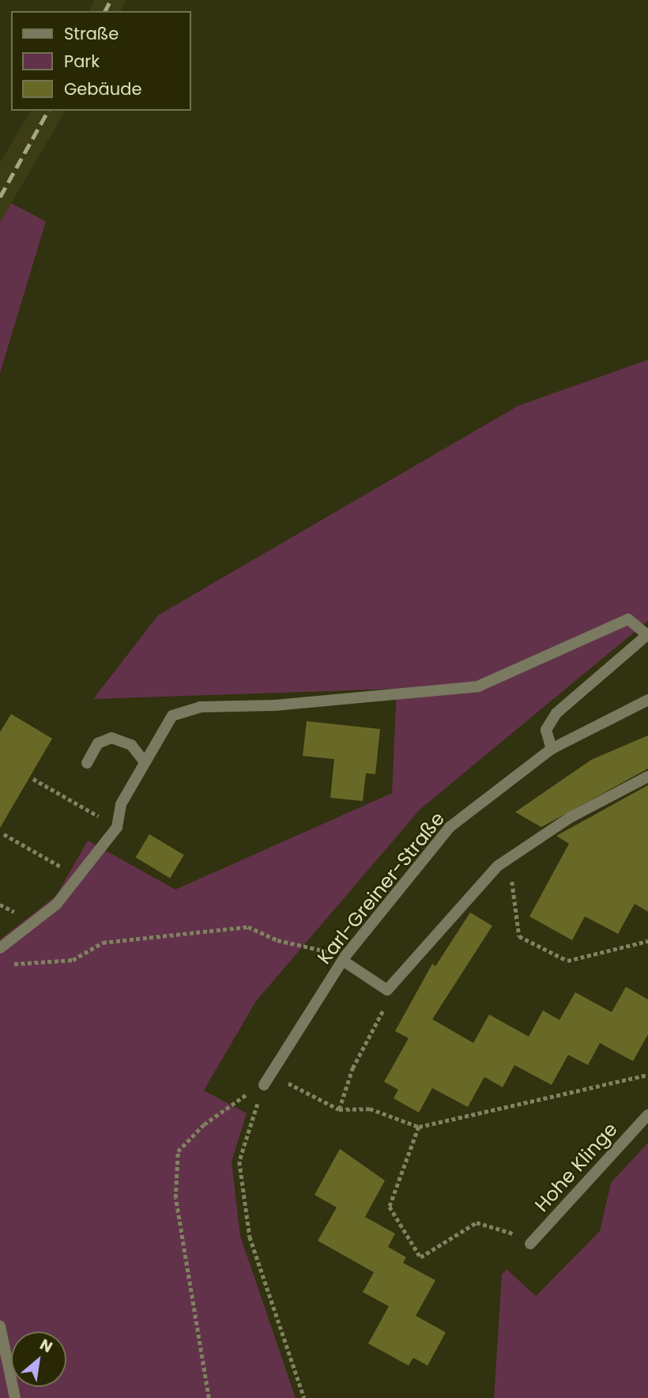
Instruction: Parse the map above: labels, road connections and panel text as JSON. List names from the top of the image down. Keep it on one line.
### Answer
{"streets":{"street":["Karl-Greiner-Straße","Hohe Klinge"]},"legend":["Straße","Park","Gebäude"],"north":"top right"}
